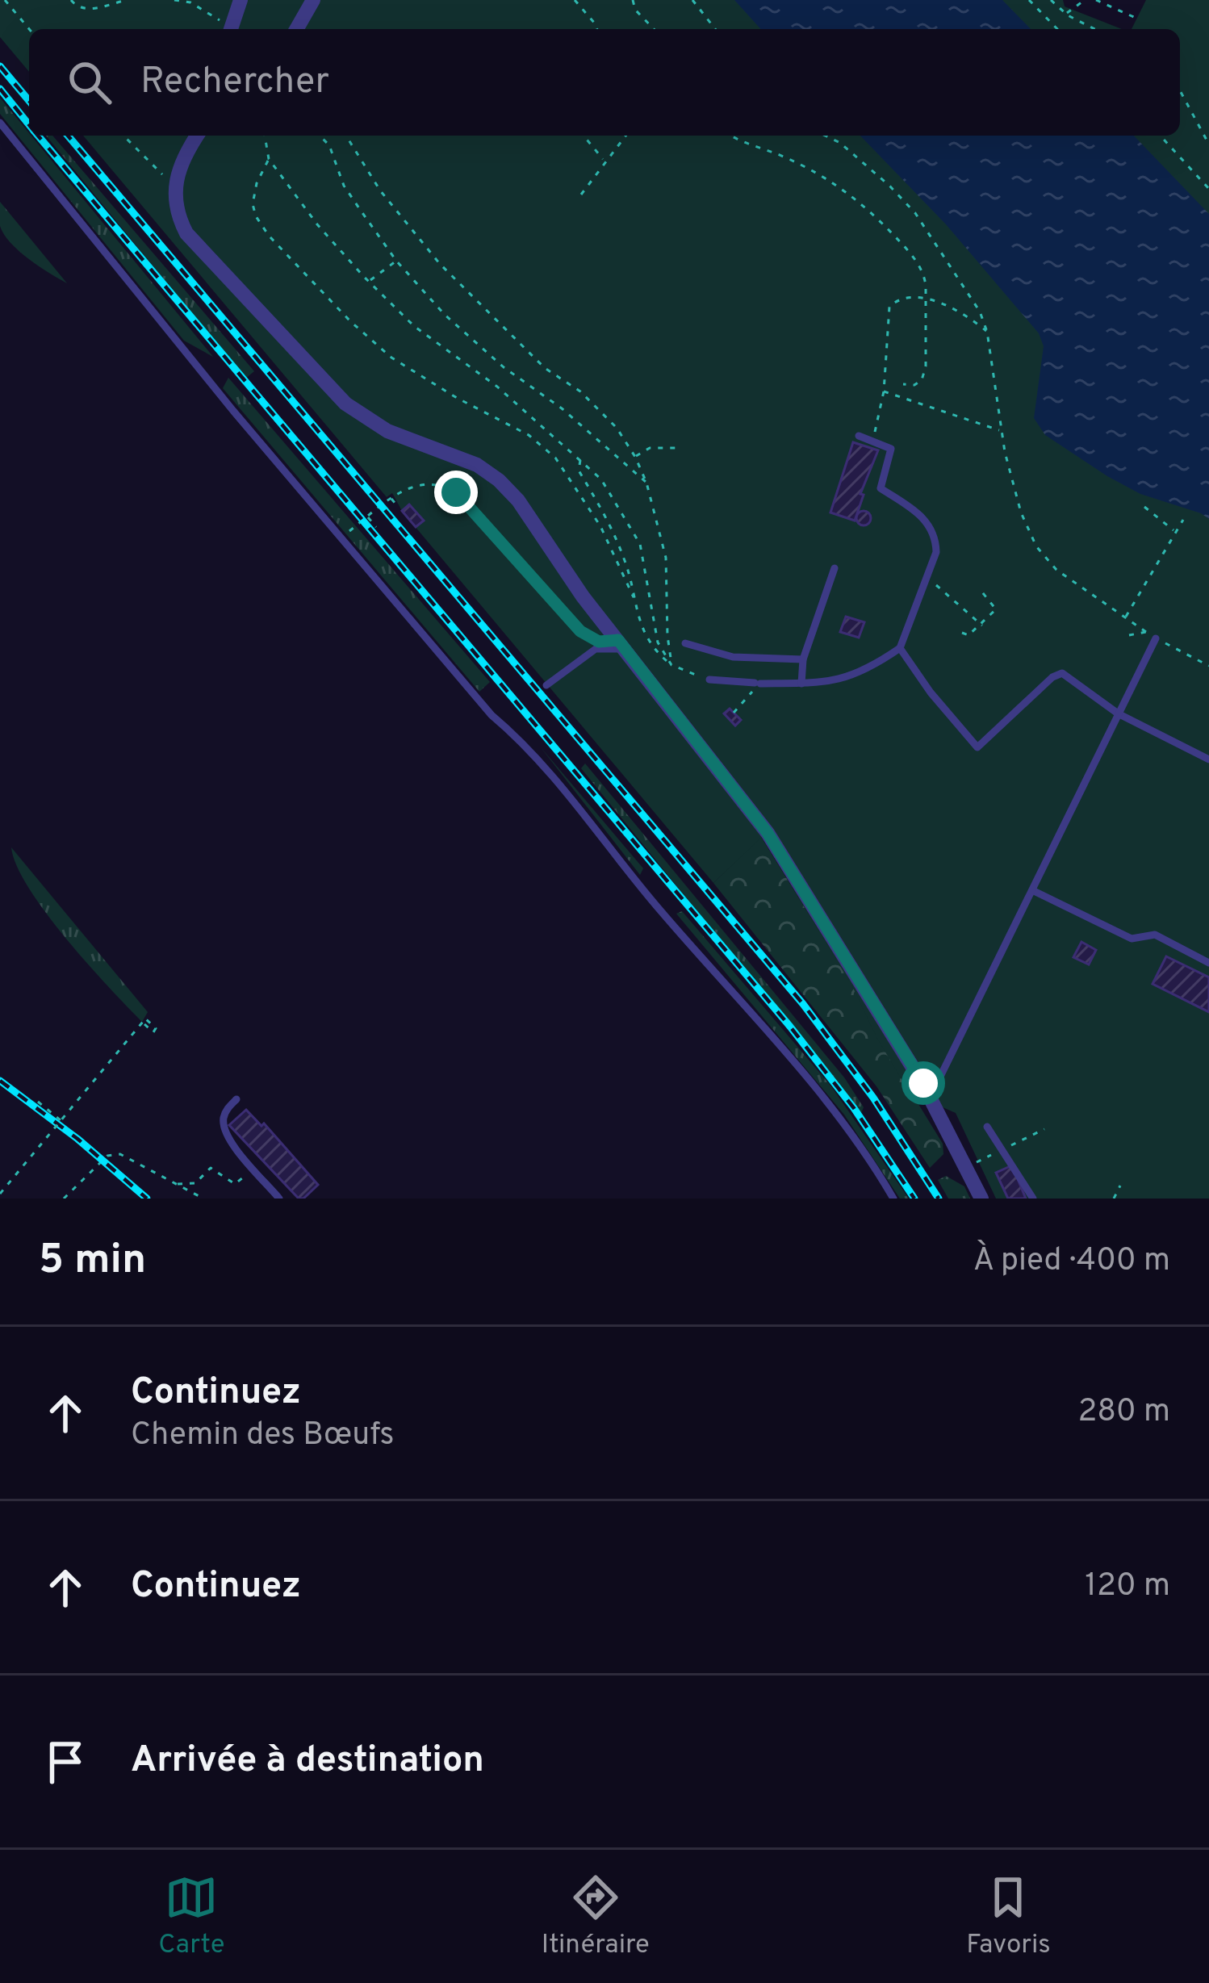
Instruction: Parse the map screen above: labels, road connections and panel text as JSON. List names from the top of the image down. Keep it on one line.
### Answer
{"page":{"search":"Rechercher","heading":["5 min","À pied · 400 m"],"list":[["Continuez","Chemin des Bœufs","280 m"],["Continuez","120 m"],"Arrivée à destination"],"nav":["Carte","Itinéraire","Favoris"]}}
